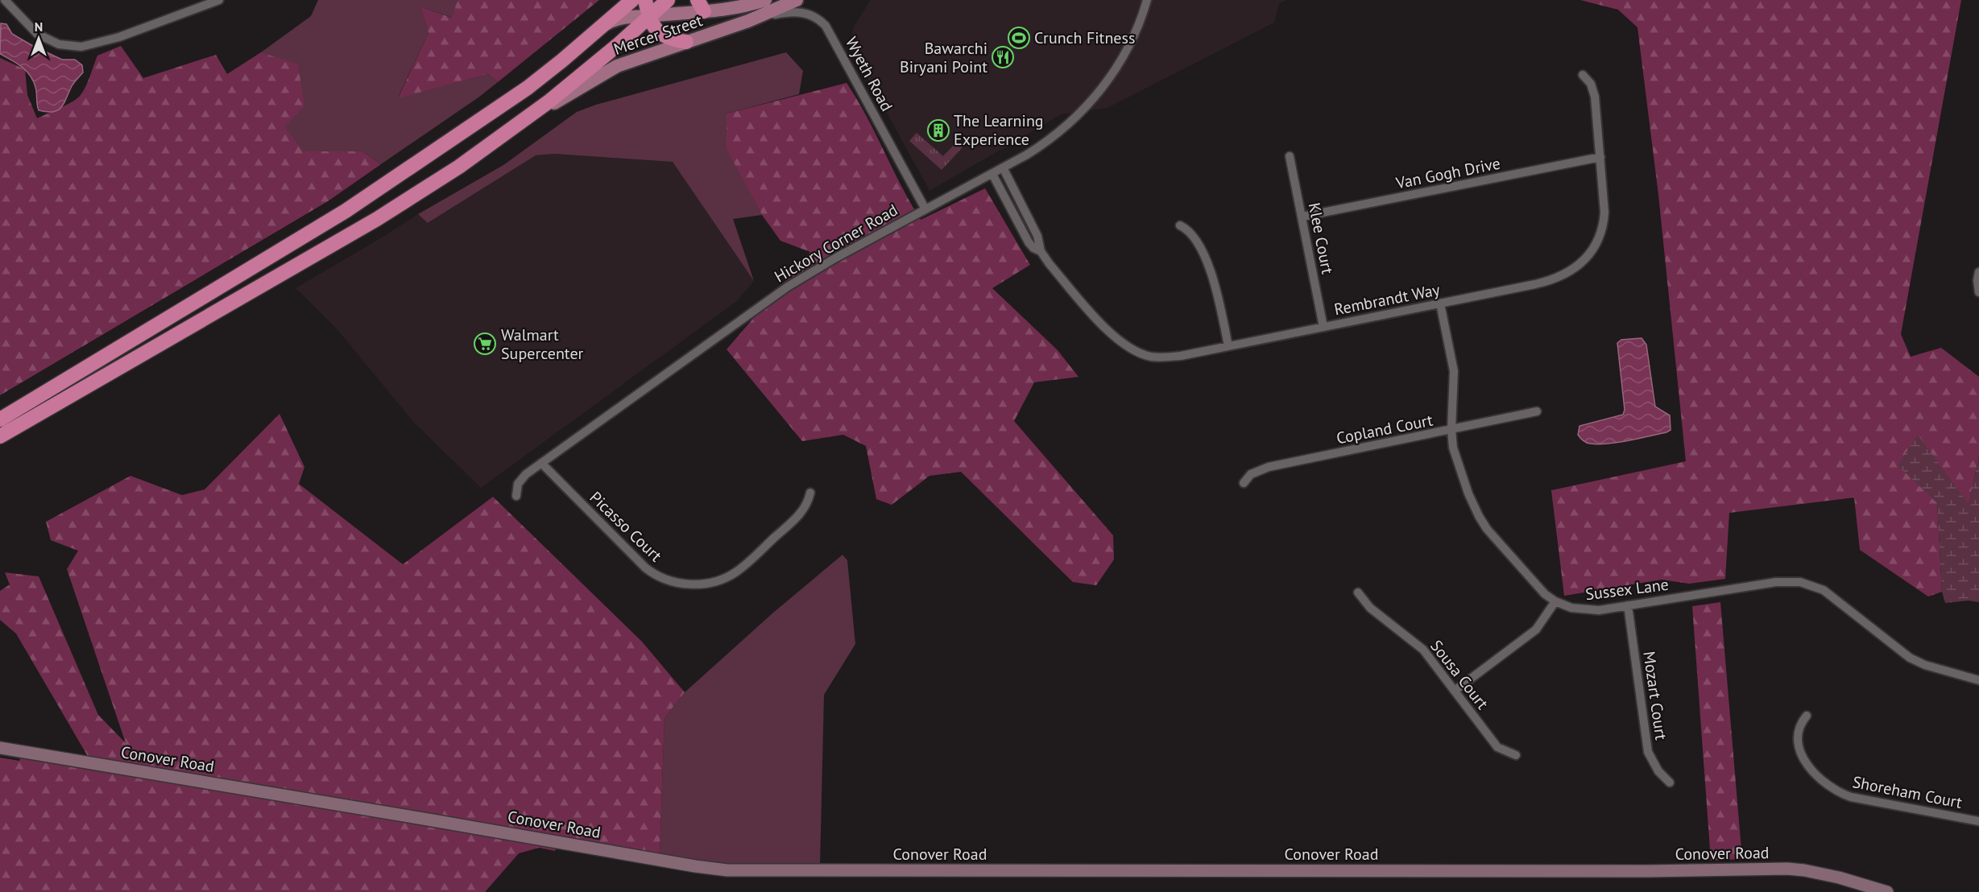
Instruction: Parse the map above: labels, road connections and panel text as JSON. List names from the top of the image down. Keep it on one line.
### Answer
{"streets":{"main road":["Mercer Street"],"street":["Wyeth Road","Van Gogh Drive","Klee Court","Hickory Corner Road","Rembrandt Way","Copland Court","Picasso Court","Sussex Lane","Sousa Court","Mozart Court","Conover Road","Shoreham Court"]},"crossings":[["Mercer Street","Wyeth Road"],["Wyeth Road","Hickory Corner Road"],["Van Gogh Drive","Klee Court"],["Van Gogh Drive","Rembrandt Way"],["Klee Court","Rembrandt Way"],["Hickory Corner Road","Rembrandt Way"],["Hickory Corner Road","Picasso Court"],["Rembrandt Way","Sussex Lane"],["Copland Court","Sussex Lane"],["Sussex Lane","Mozart Court"]],"places":{"sports":["Crunch Fitness"],"restaurant":["Bawarchi Biryani Point"],"building":["The Learning Experience"],"supermarket":["Walmart Supercenter"]},"north":"top"}
